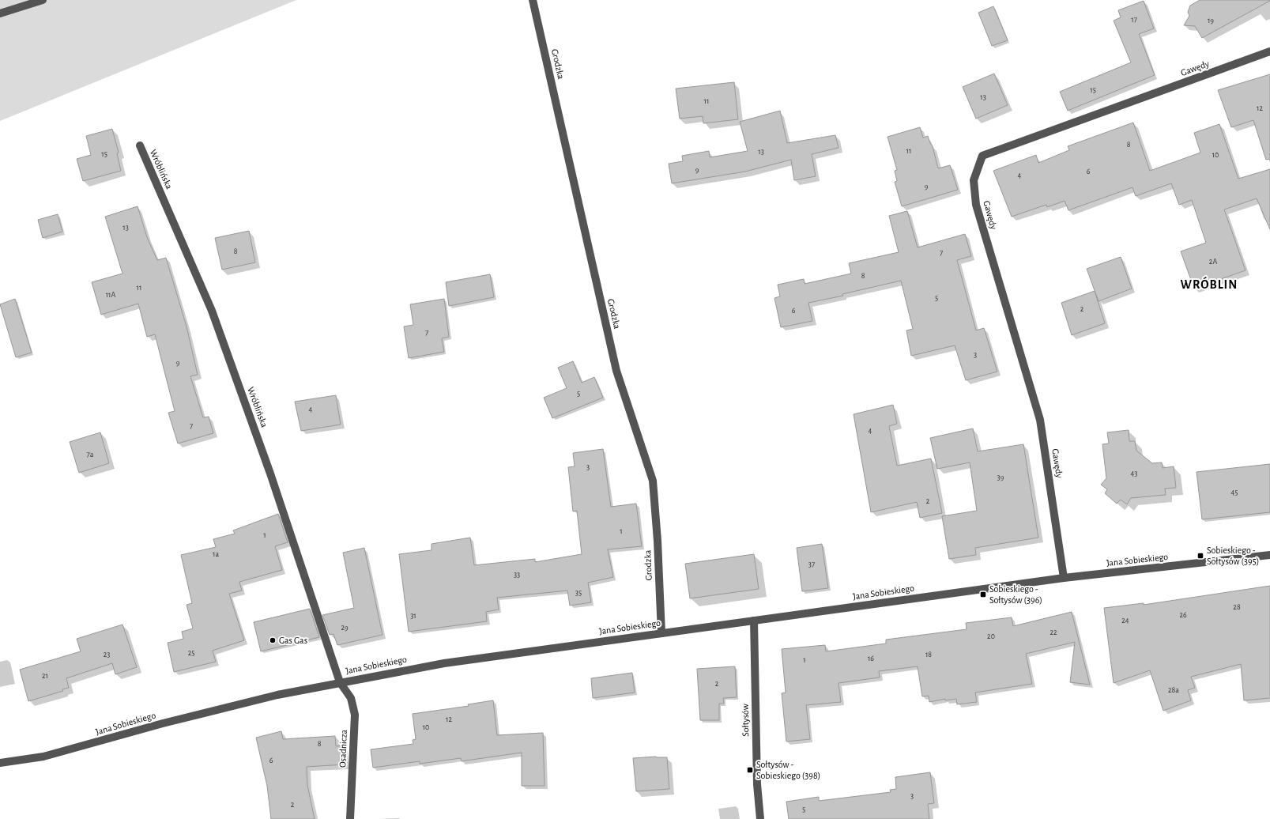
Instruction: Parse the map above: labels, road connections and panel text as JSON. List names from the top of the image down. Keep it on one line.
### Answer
{"streets":{"street":["Grodzka","Gawędy","Wróblińska","Jana Sobieskiego","Sołtysów","Osadnicza"]},"crossings":[["Grodzka","Jana Sobieskiego"],["Gawędy","Jana Sobieskiego"],["Wróblińska","Jana Sobieskiego"],["Wróblińska","Osadnicza"],["Jana Sobieskiego","Sołtysów"],["Jana Sobieskiego","Osadnicza"]],"districts":["WRÓBLIN"],"places":{"transit":["Sobieskiego - Sołtysów (395)","Sobieskiego - Sołtysów (396)","Sołtysów - Sobieskiego (398)"],"other":["Gas Gas"]},"house_numbers":["17","19","15","13","11","12","8","11","13","15","10","9","6","4","9","13","8","7","2A","8","11","11A","5","2","6","7","3","9","5","4","7","4","7a","3","43","39","45","2","1","1","1a","37","33","35","28","26","31","24","29","22","20","25","23","18","16","1","21","2","28a","12","10","8","6","3","2","5"]}
